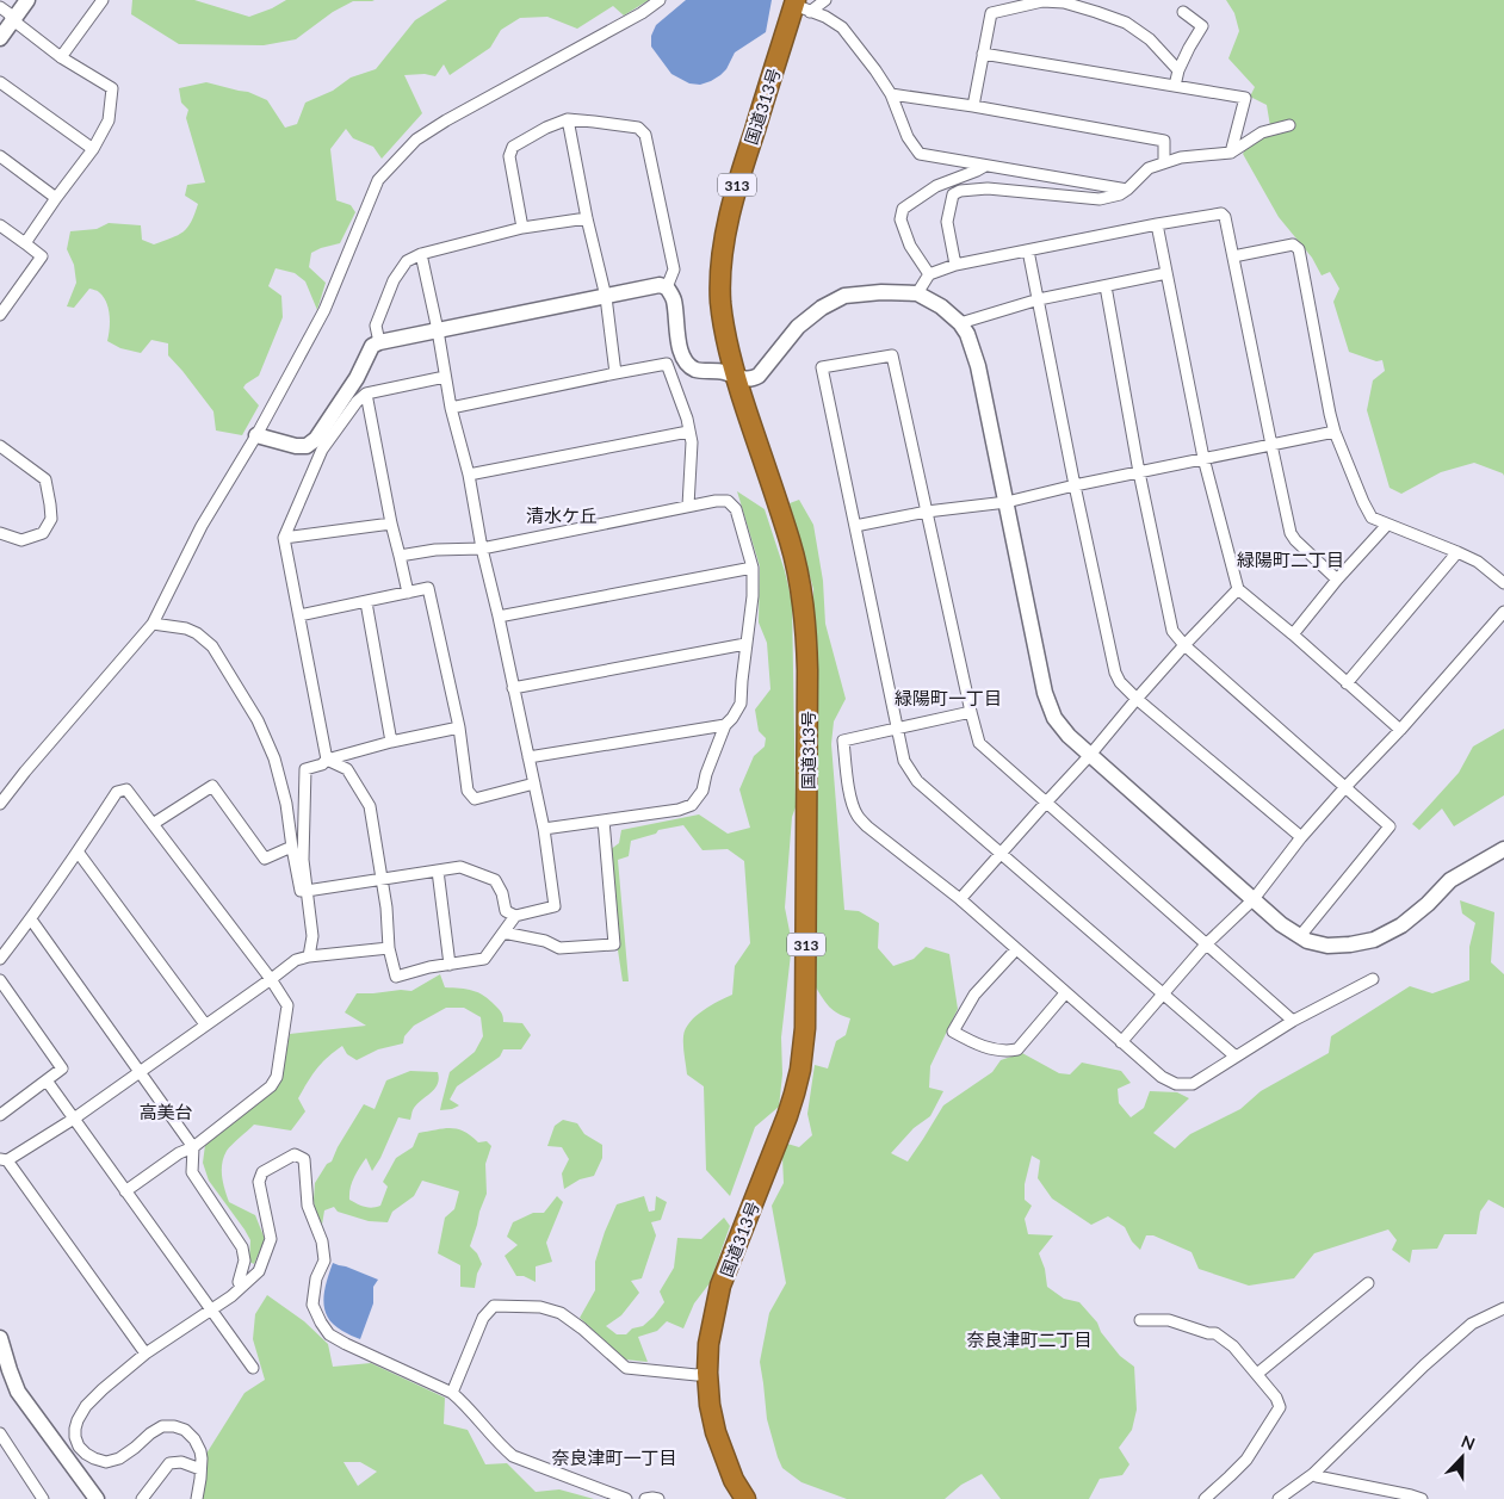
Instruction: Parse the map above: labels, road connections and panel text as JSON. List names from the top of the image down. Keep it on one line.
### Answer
{"streets":{"highway":["国道313号","313"]},"districts":["清水ケ丘","緑陽町二丁目","緑陽町一丁目","高美台","奈良津町二丁目","奈良津町一丁目"],"north":"top"}
